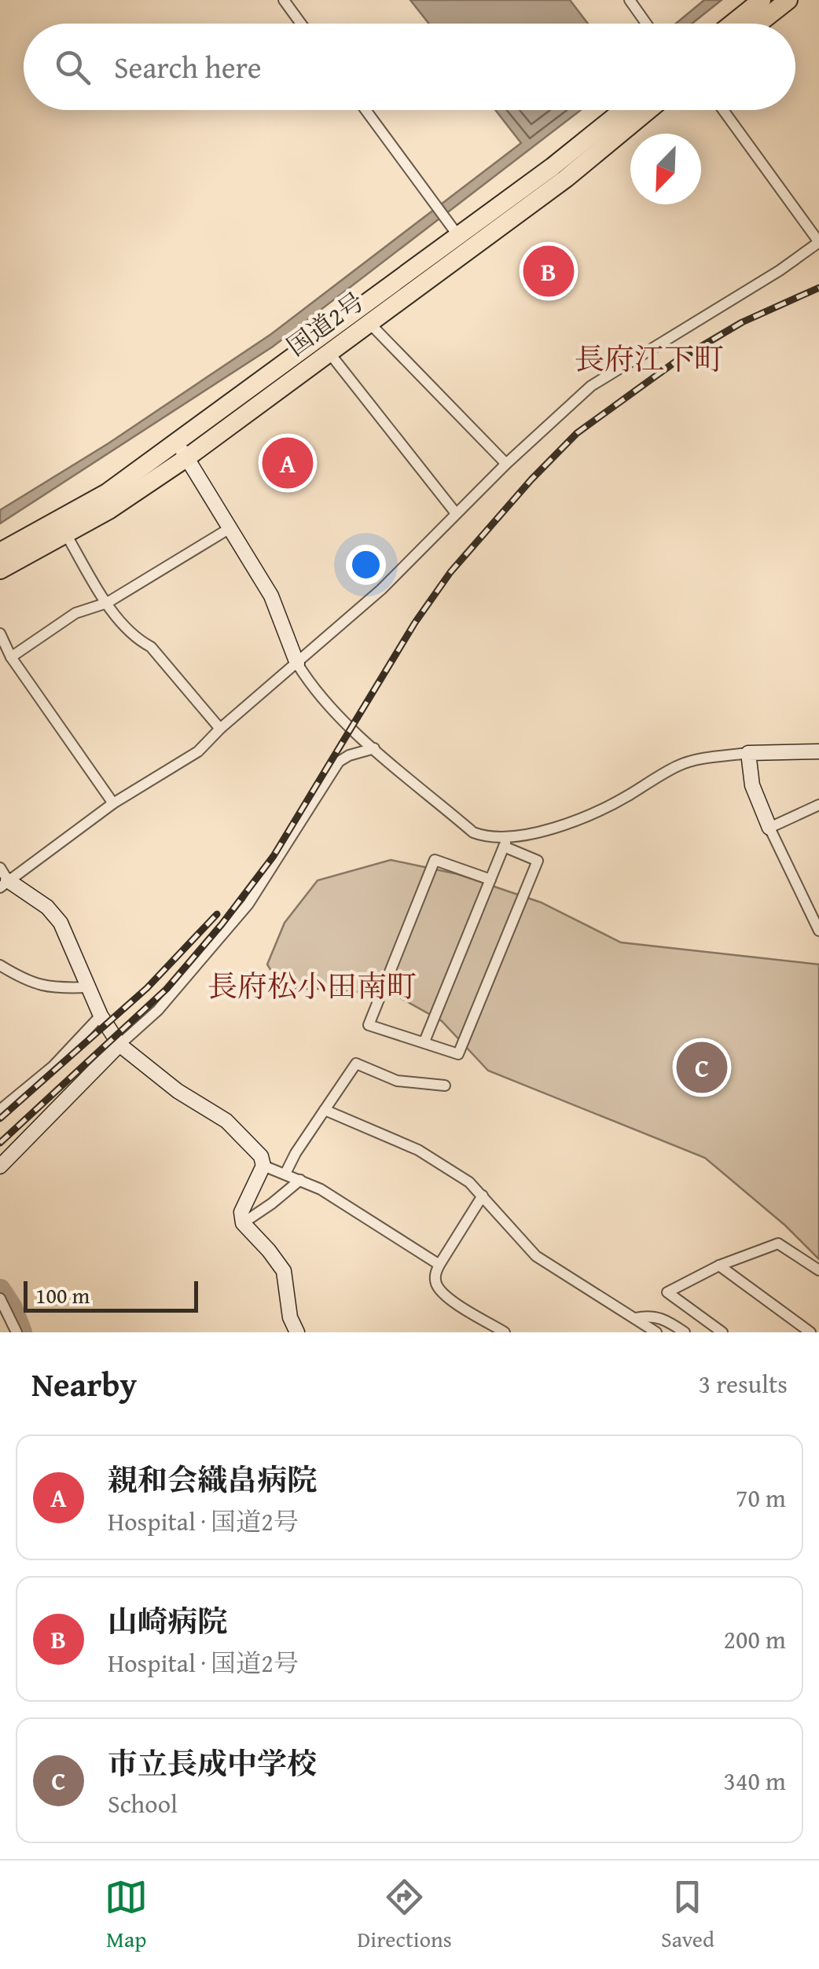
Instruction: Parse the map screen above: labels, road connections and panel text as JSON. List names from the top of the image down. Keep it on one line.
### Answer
{"streets":{"highway":["国道2号"]},"districts":["長府江下町","長府松小田南町"],"scale_bar":"100 m","north":"bottom left","page":{"search":"Search here","pins":["B","A","C"],"scale":"100 m","heading":["Nearby","3 results"],"list":[{"mark":"A","name":"親和会織畠病院","note":"Hospital · 国道2号","value":"70 m"},{"mark":"B","name":"山崎病院","note":"Hospital · 国道2号","value":"200 m"},{"mark":"C","name":"市立長成中学校","note":"School","value":"340 m"}],"nav":["Map","Directions","Saved"]}}
